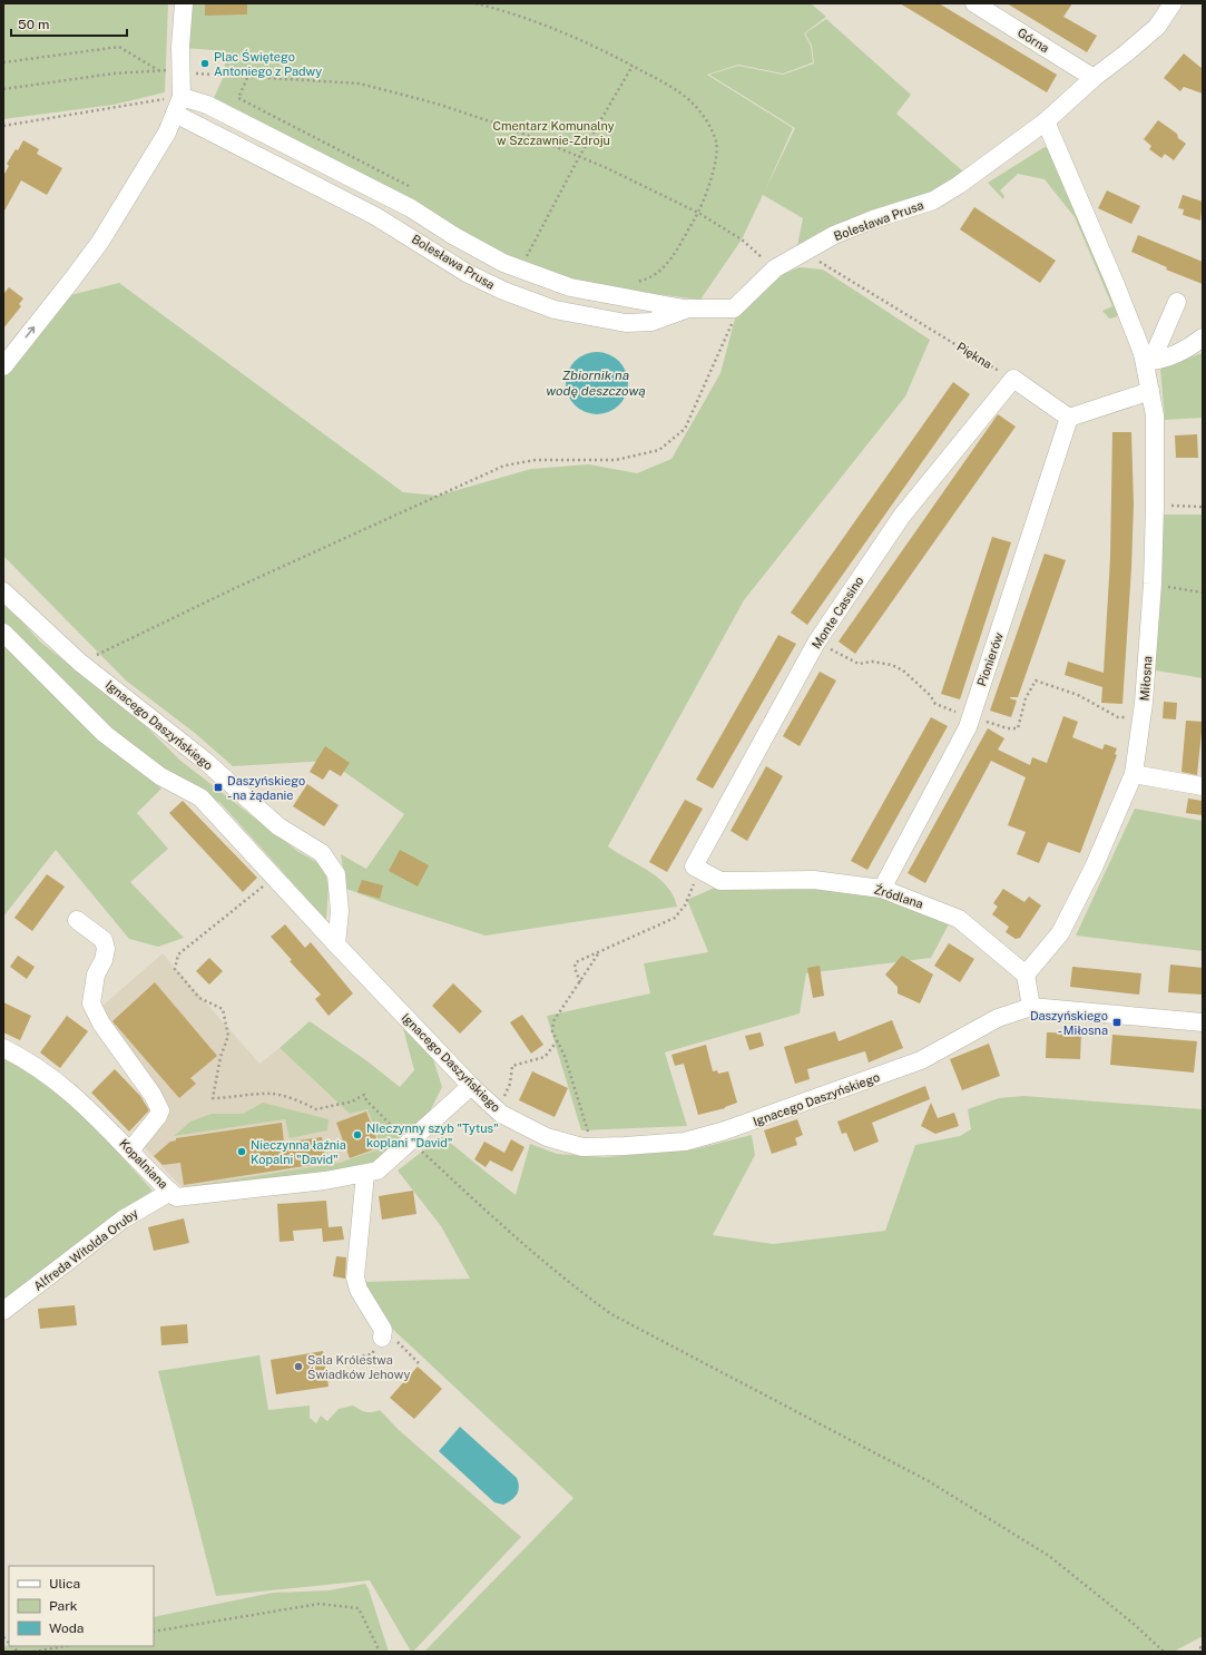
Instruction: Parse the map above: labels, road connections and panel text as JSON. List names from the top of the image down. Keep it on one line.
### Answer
{"streets":{"street":["Górna","Bolesława Prusa","Monte Cassino","Pionierów","Miłosna","Ignacego Daszyńskiego","Źródlana","Kopalniana","Alfreda Witolda Oruby"],"path":["Piękna"]},"crossings":[["Górna","Bolesława Prusa"],["Bolesława Prusa","Piękna"],["Piękna","Monte Cassino"],["Monte Cassino","Źródlana"],["Pionierów","Źródlana"],["Miłosna","Źródlana"],["Ignacego Daszyńskiego","Kopalniana"],["Kopalniana","Alfreda Witolda Oruby"]],"water":["Zbiornik na wodę deszczową"],"parks":["Cmentarz Komunalny w Szczawnie-Zdroju"],"places":{"other":["Plac Świętego Antoniego z Padwy","NIeczynny szyb \"Tytus\" koplani \"David\"","Nieczynna łaźnia Kopalni \"David\"","Sala Królestwa Świadków Jehowy"],"transit":["Daszyńskiego - na żądanie","Daszyńskiego - Miłosna"]},"legend":["Ulica","Park","Woda"],"scale_bar":"50 m"}
